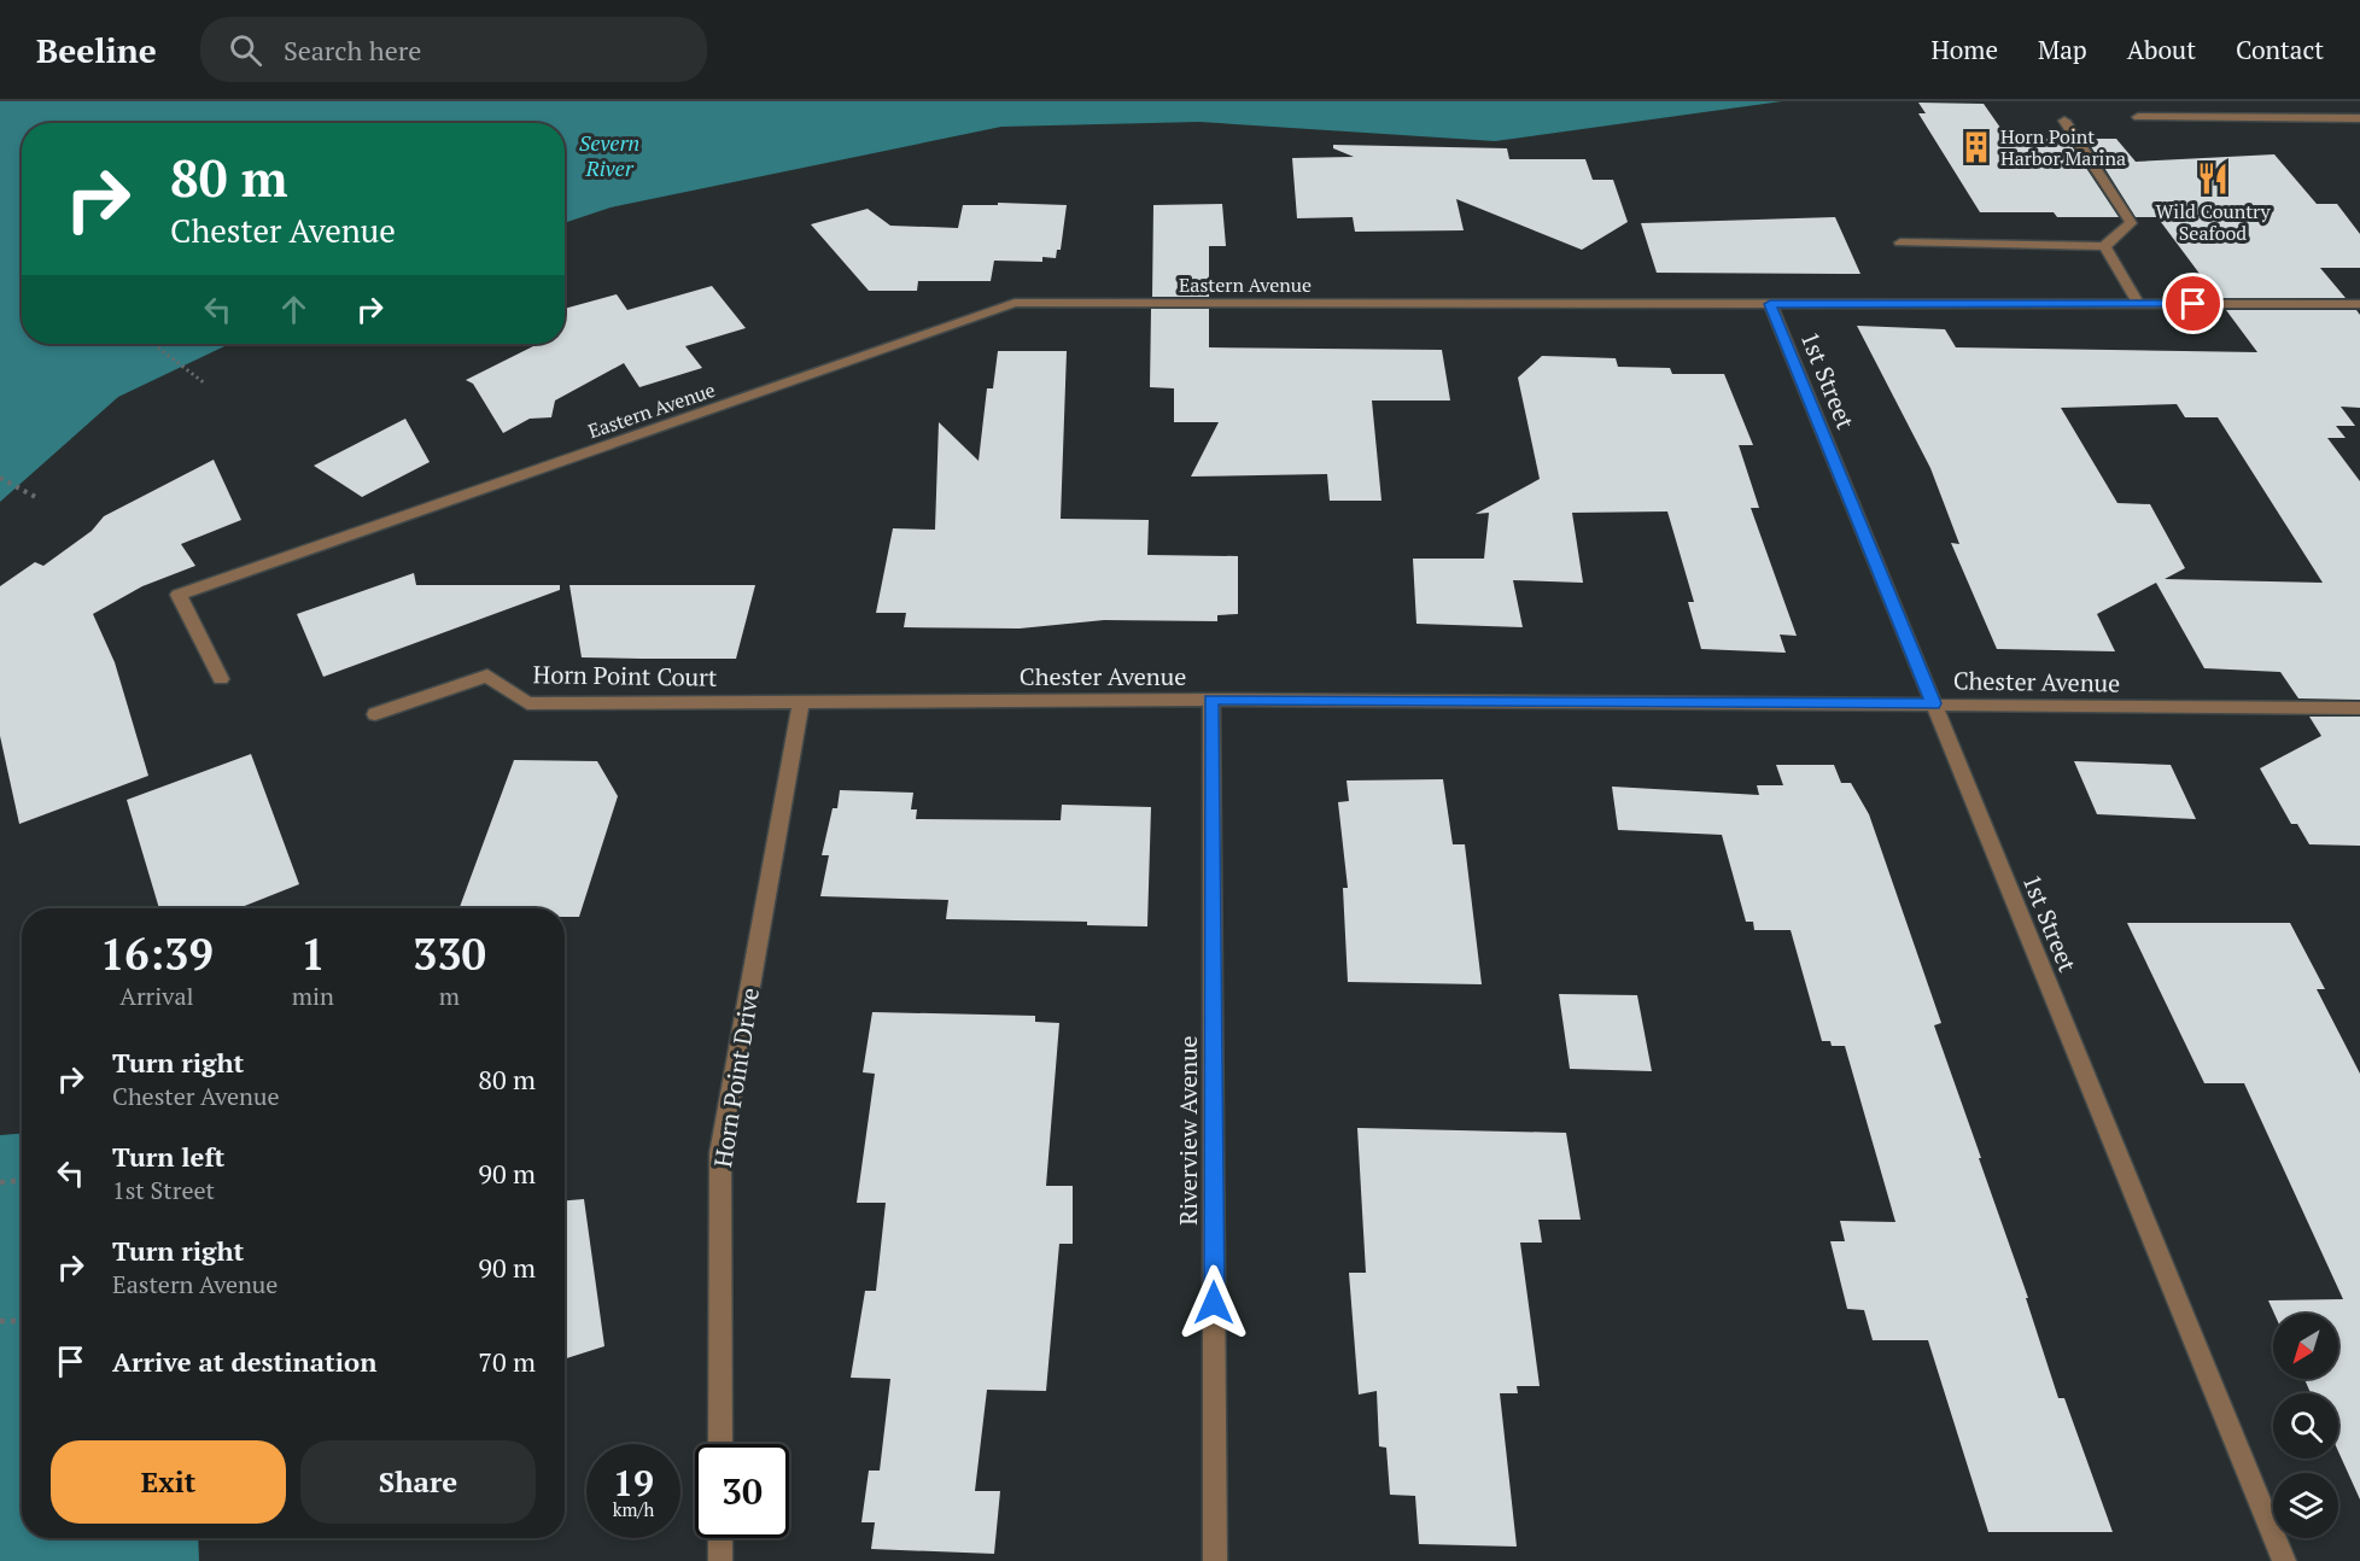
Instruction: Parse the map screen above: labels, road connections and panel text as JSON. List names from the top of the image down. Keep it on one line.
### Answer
{"streets":{"street":["Eastern Avenue","1st Street","Horn Point Court","Chester Avenue","Horn Point Drive","Riverview Avenue"]},"crossings":[["Eastern Avenue","1st Street"],["1st Street","Chester Avenue"],["Horn Point Court","Chester Avenue"],["Horn Point Court","Horn Point Drive"],["Chester Avenue","Horn Point Drive"],["Chester Avenue","Riverview Avenue"]],"water":["Severn River"],"places":{"building":["Horn Point Harbor Marina"],"restaurant":["Wild Country Seafood"]},"north":"bottom left","page":{"header":"Beeline","search":"Search here","nav":["Home","Map","About","Contact"],"turn":["80 m","Chester Avenue"],"eta":["16:39","Arrival","1","min","330","m"],"list":[{"name":"Turn right","note":"Chester Avenue","value":"80 m"},{"name":"Turn left","note":"1st Street","value":"90 m"},{"name":"Turn right","note":"Eastern Avenue","value":"90 m"},{"name":"Arrive at destination","value":"70 m"}],"buttons":["Exit","Share"],"speed":"19 km/h","limit":"30"}}
